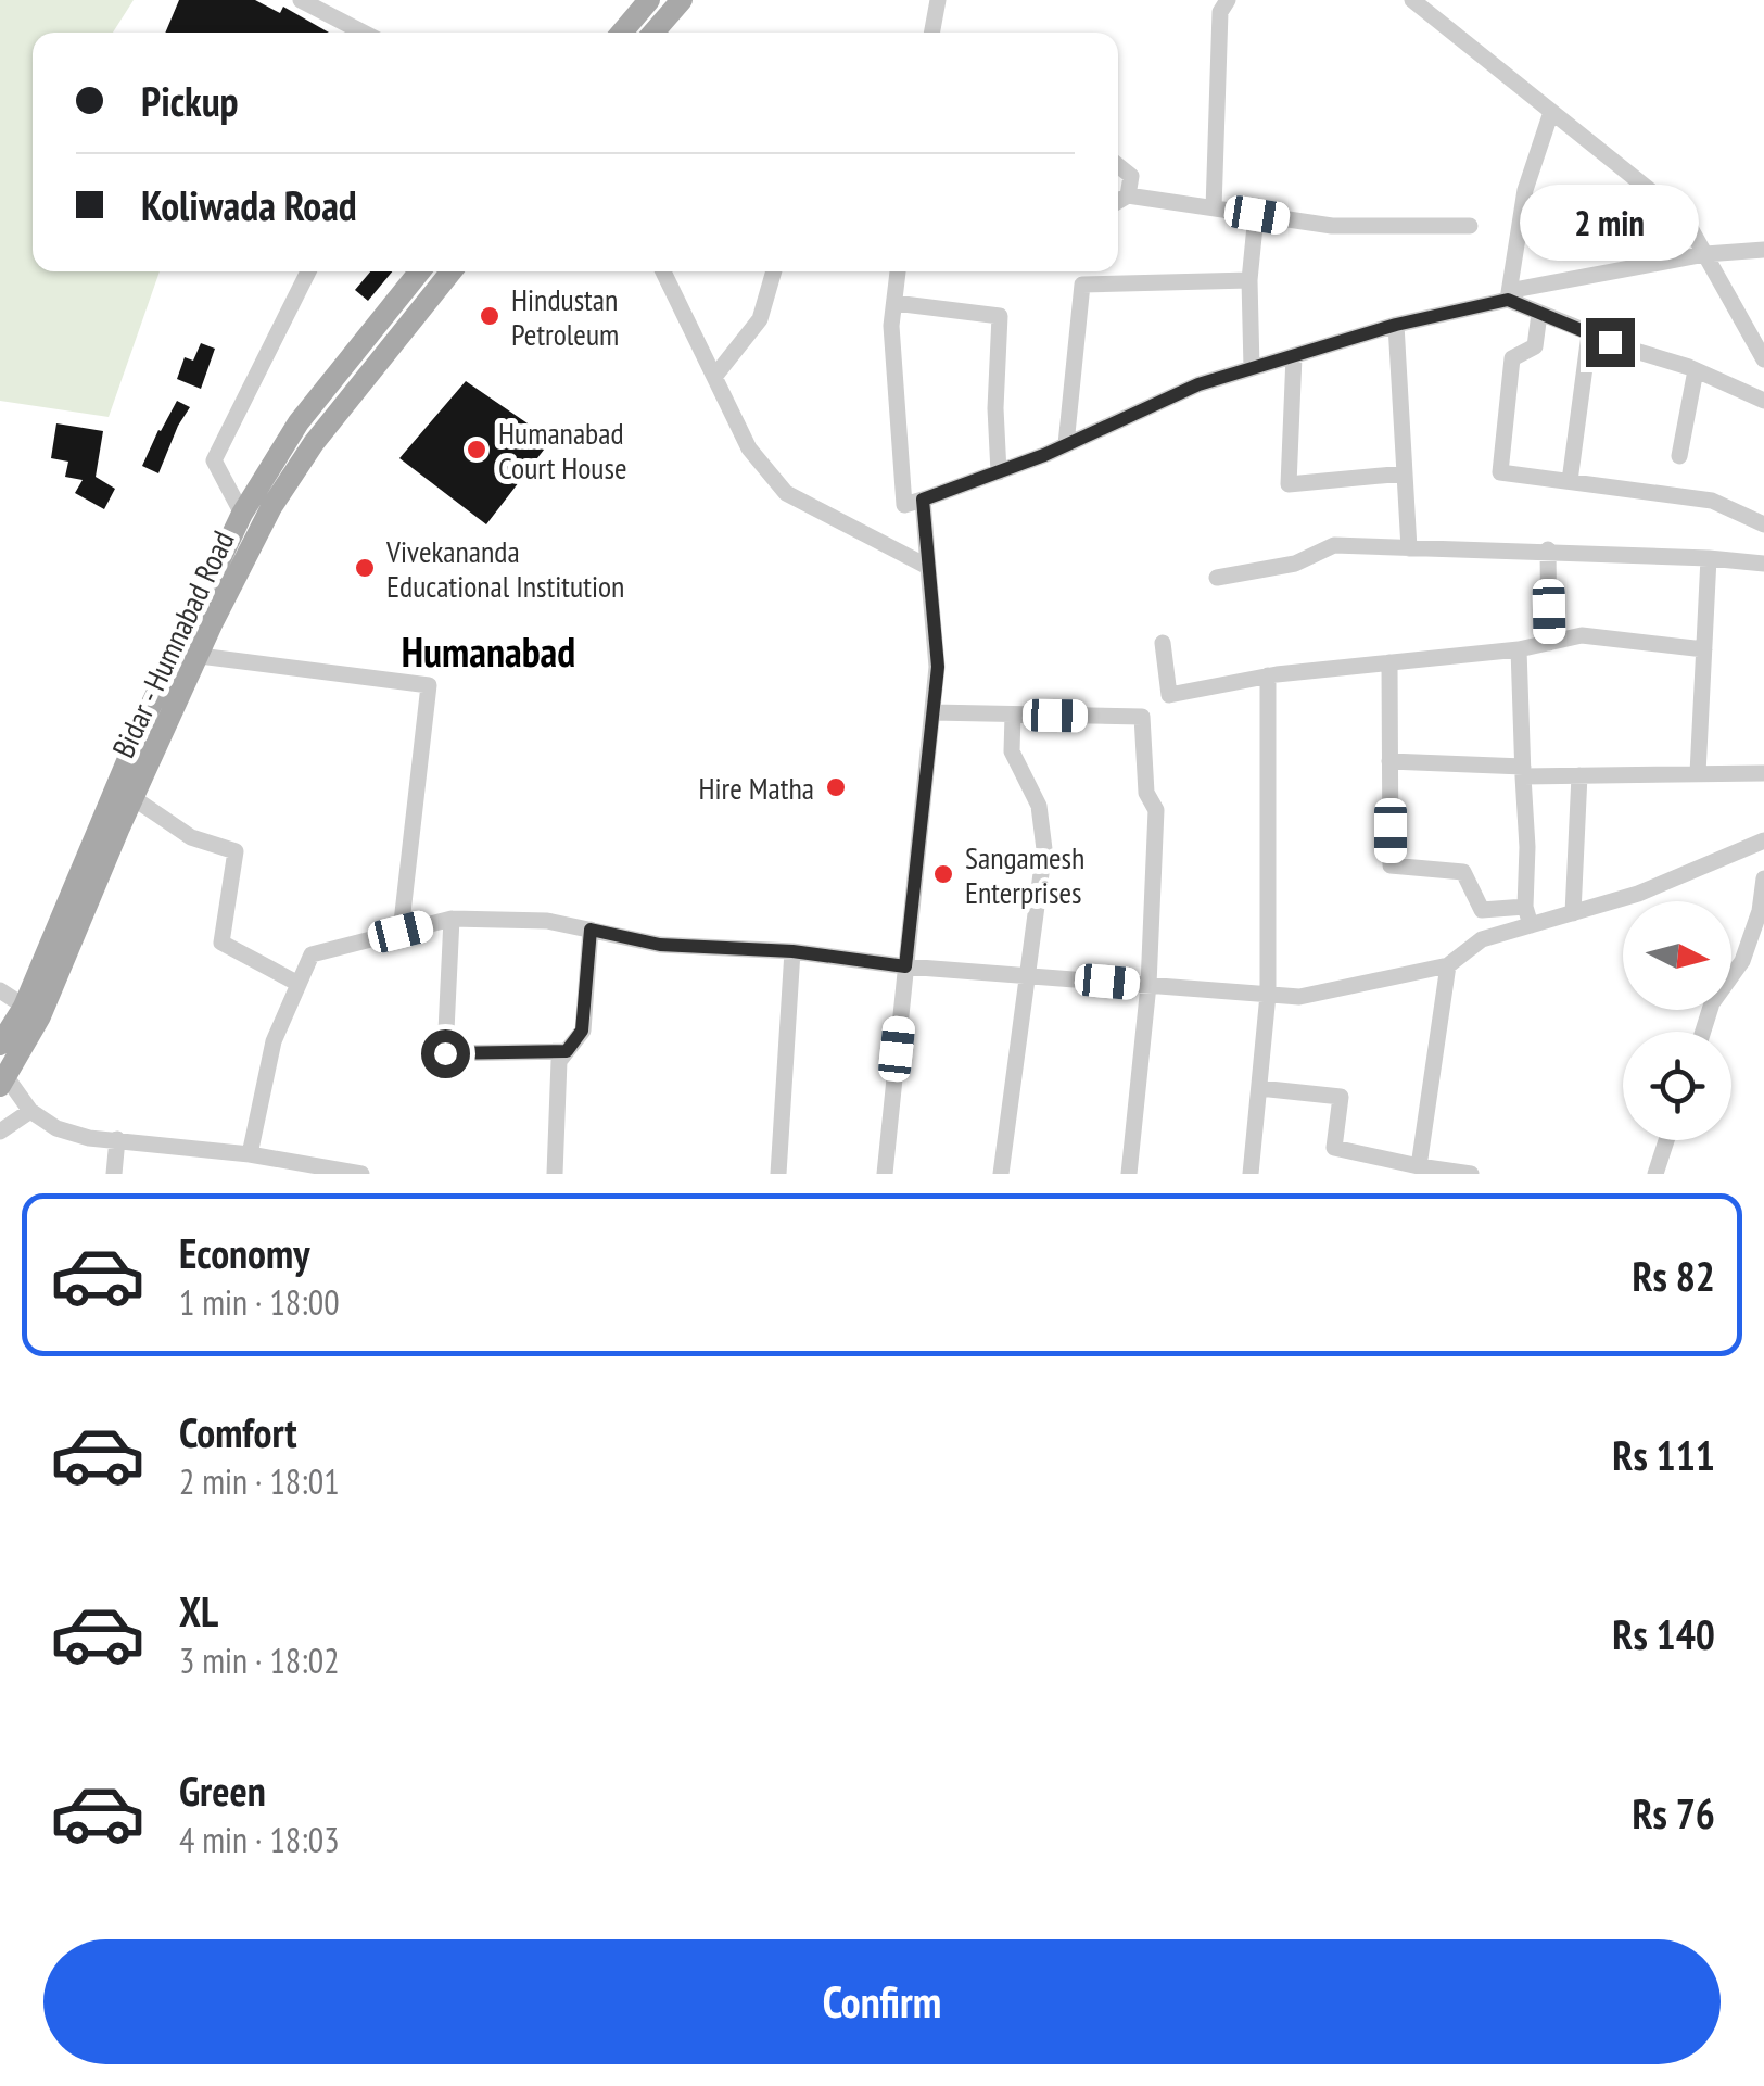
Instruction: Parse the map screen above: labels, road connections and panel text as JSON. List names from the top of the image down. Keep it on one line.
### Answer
{"streets":{"main road":["Bidar - Humnabad Road"]},"districts":["Humanabad"],"places":["Hindustan Petroleum","Humanabad Court House","Vivekananda Educational Institution","Hire Matha","Sangamesh Enterprises"],"north":"right","page":{"banner":["Pickup","Koliwada Road"],"bubble":"2 min","list":[{"name":"Economy","note":"1 min · 18:00","value":"Rs 82"},{"name":"Comfort","note":"2 min · 18:01","value":"Rs 111"},{"name":"XL","note":"3 min · 18:02","value":"Rs 140"},{"name":"Green","note":"4 min · 18:03","value":"Rs 76"}],"buttons":"Confirm"}}
